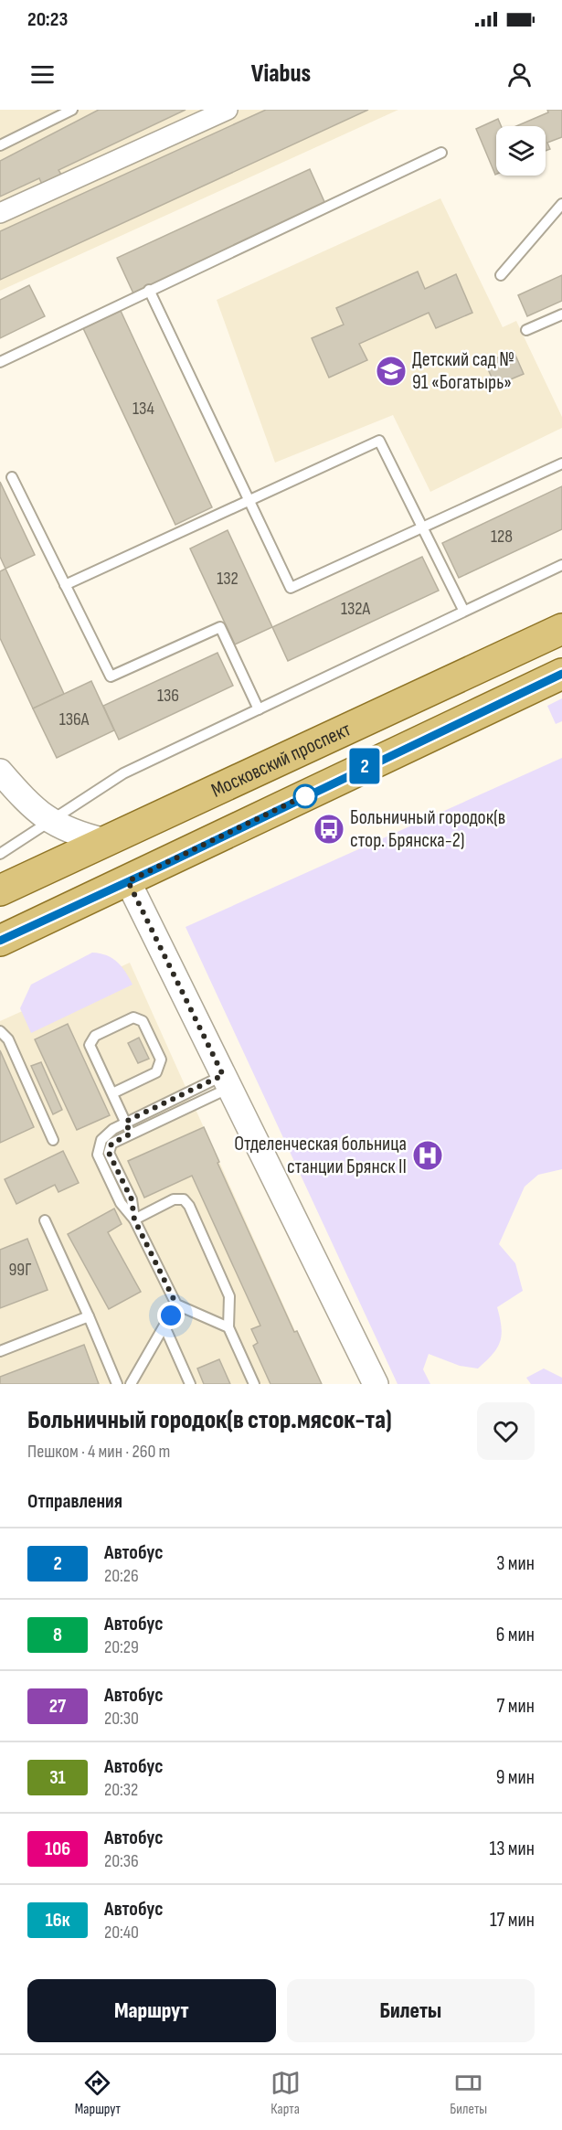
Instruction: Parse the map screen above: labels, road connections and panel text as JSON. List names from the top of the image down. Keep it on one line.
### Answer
{"streets":{"main road":["Московский проспект"]},"places":{"school or university":["Детский сад № 91 «Богатырь»"],"bus stop":["Больничный городок(в стор. Брянска-2)"],"hospital":["Отделенческая больница станции Брянск II"]},"lines":["bus line 2"],"house_numbers":["134","128","132","132А","136","136А","99Г"],"page":{"status":"20:23","header":"Viabus","on_map":"2","heading":[["Больничный городок(в стор.мясок-та)","Пешком · 4 мин · 260 m"],"Отправления"],"list":[{"mark":"2","name":"Автобус","note":"20:26","value":"3 мин"},{"mark":"8","name":"Автобус","note":"20:29","value":"6 мин"},{"mark":"27","name":"Автобус","note":"20:30","value":"7 мин"},{"mark":"31","name":"Автобус","note":"20:32","value":"9 мин"},{"mark":"106","name":"Автобус","note":"20:36","value":"13 мин"},{"mark":"16к","name":"Автобус","note":"20:40","value":"17 мин"}],"buttons":["Маршрут","Билеты"],"tabs":["Маршрут","Карта","Билеты"]}}
